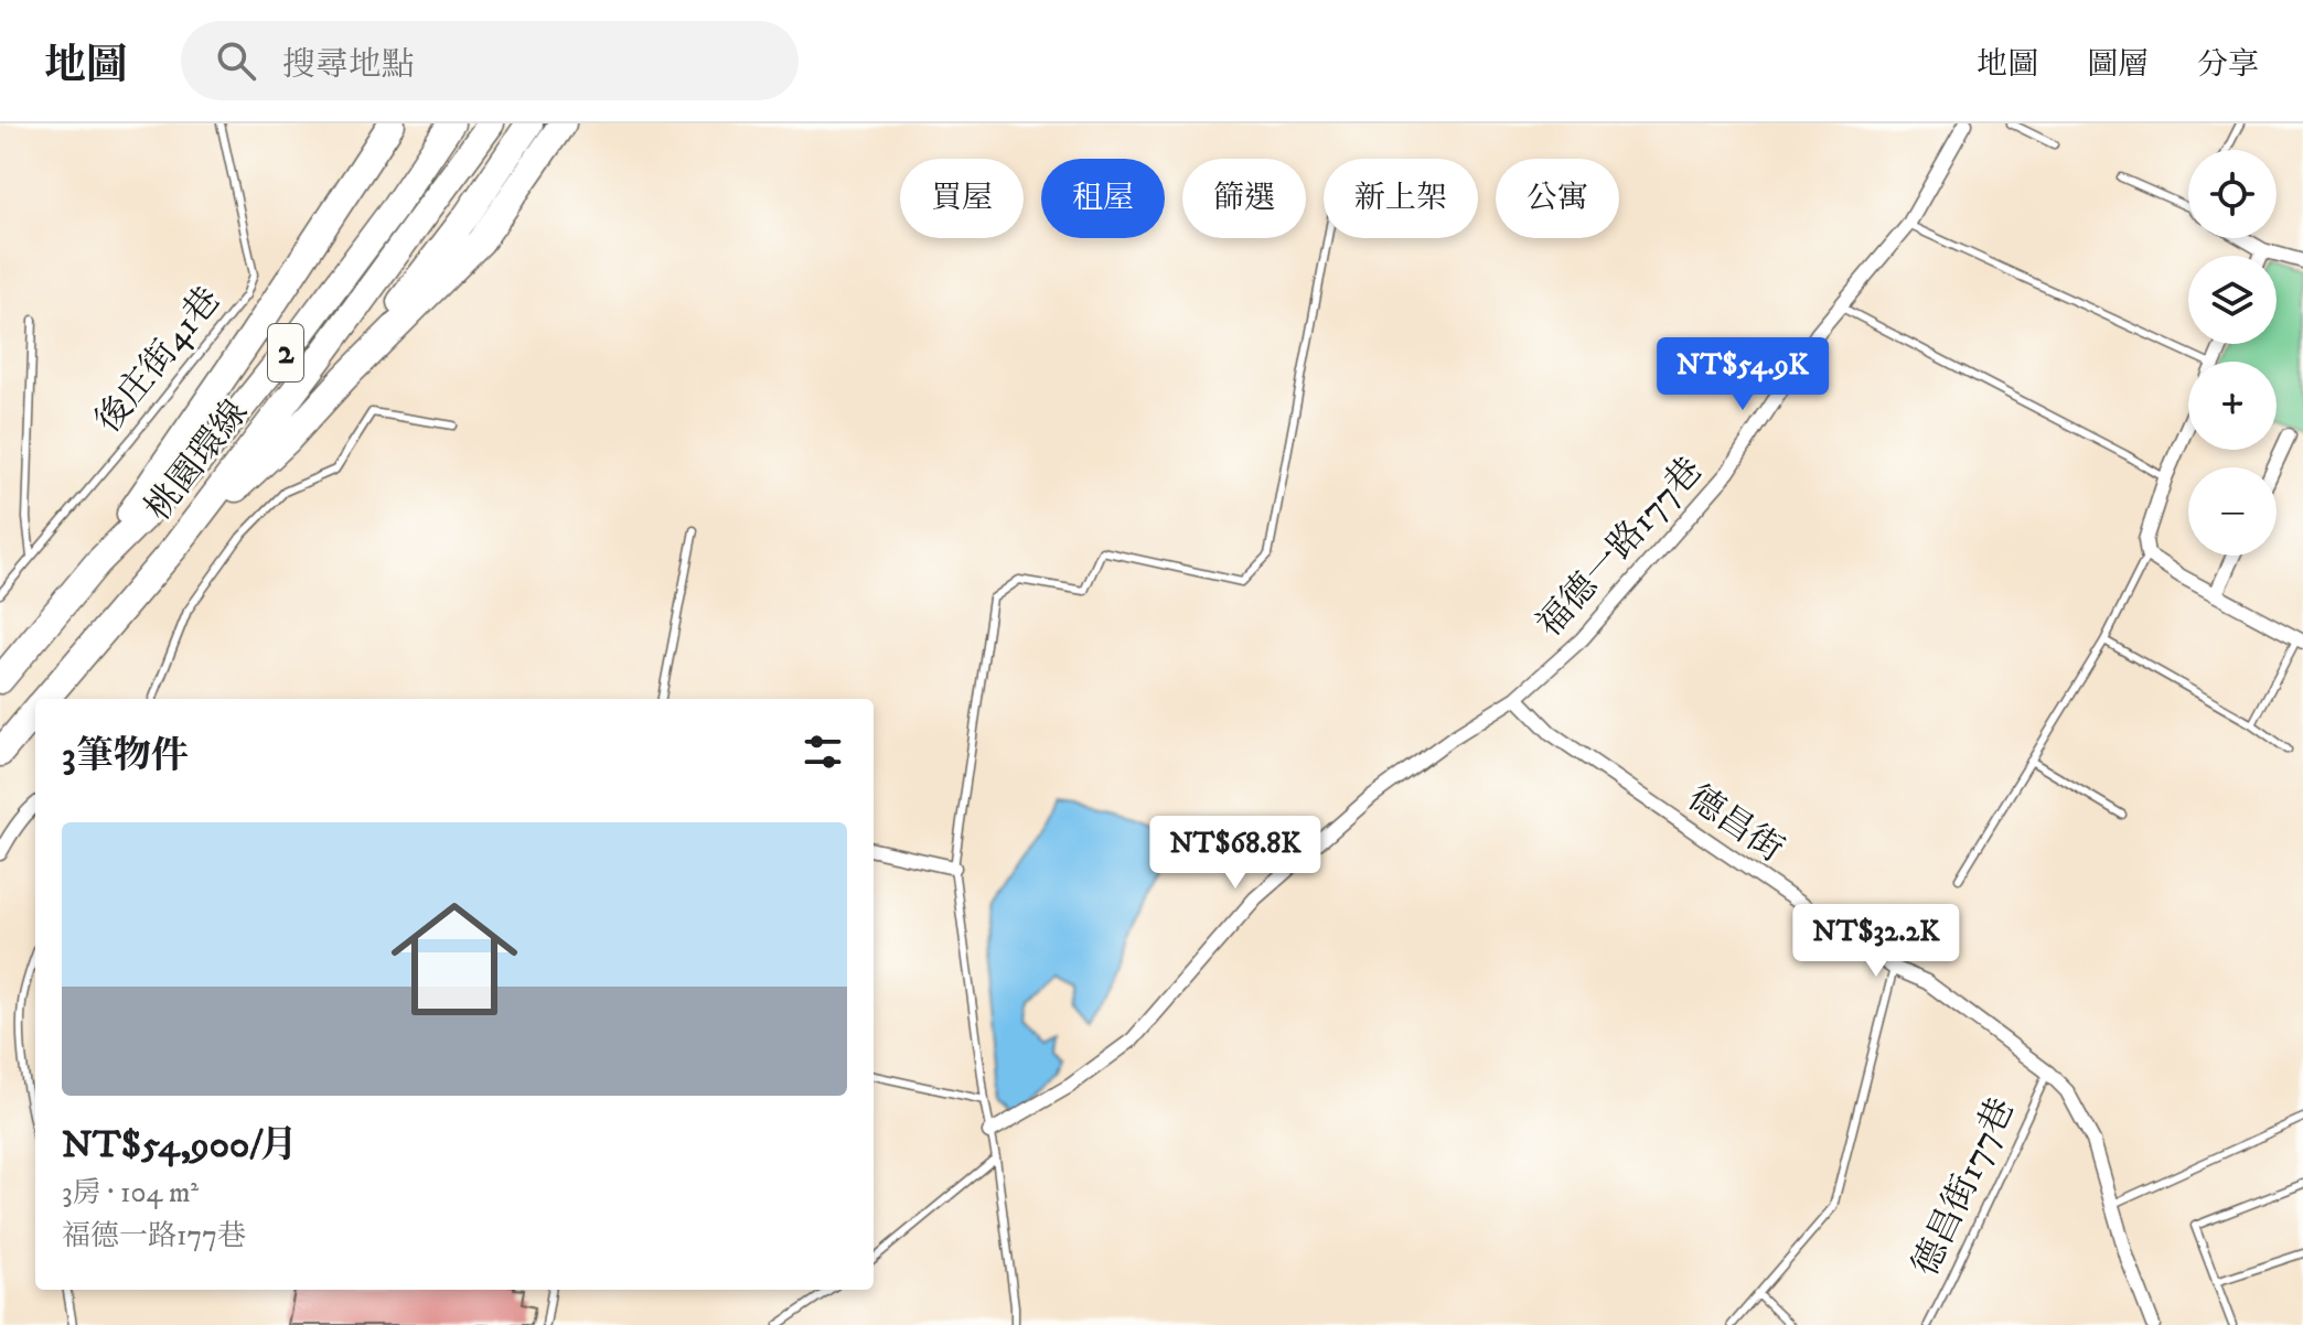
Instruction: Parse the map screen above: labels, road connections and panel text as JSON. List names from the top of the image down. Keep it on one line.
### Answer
{"streets":{"highway":["2","桃園環線"],"street":["福德一路177巷","德昌街"],"lane":["後庄街41巷","德昌街177巷"]},"crossings":[["福德一路177巷","德昌街"],["德昌街","德昌街177巷"]],"page":{"header":"地圖","search":"搜尋地點","nav":["地圖","圖層","分享"],"map_buttons":["+","−"],"chip":["買屋","租屋","篩選","新上架","公寓"],"price":["NT$54.9K","NT$68.8K","NT$32.2K"],"heading":"3筆物件","list":[{"name":"NT$54,900/月","note":"3房 · 104 m² · 福德一路177巷"}]}}
